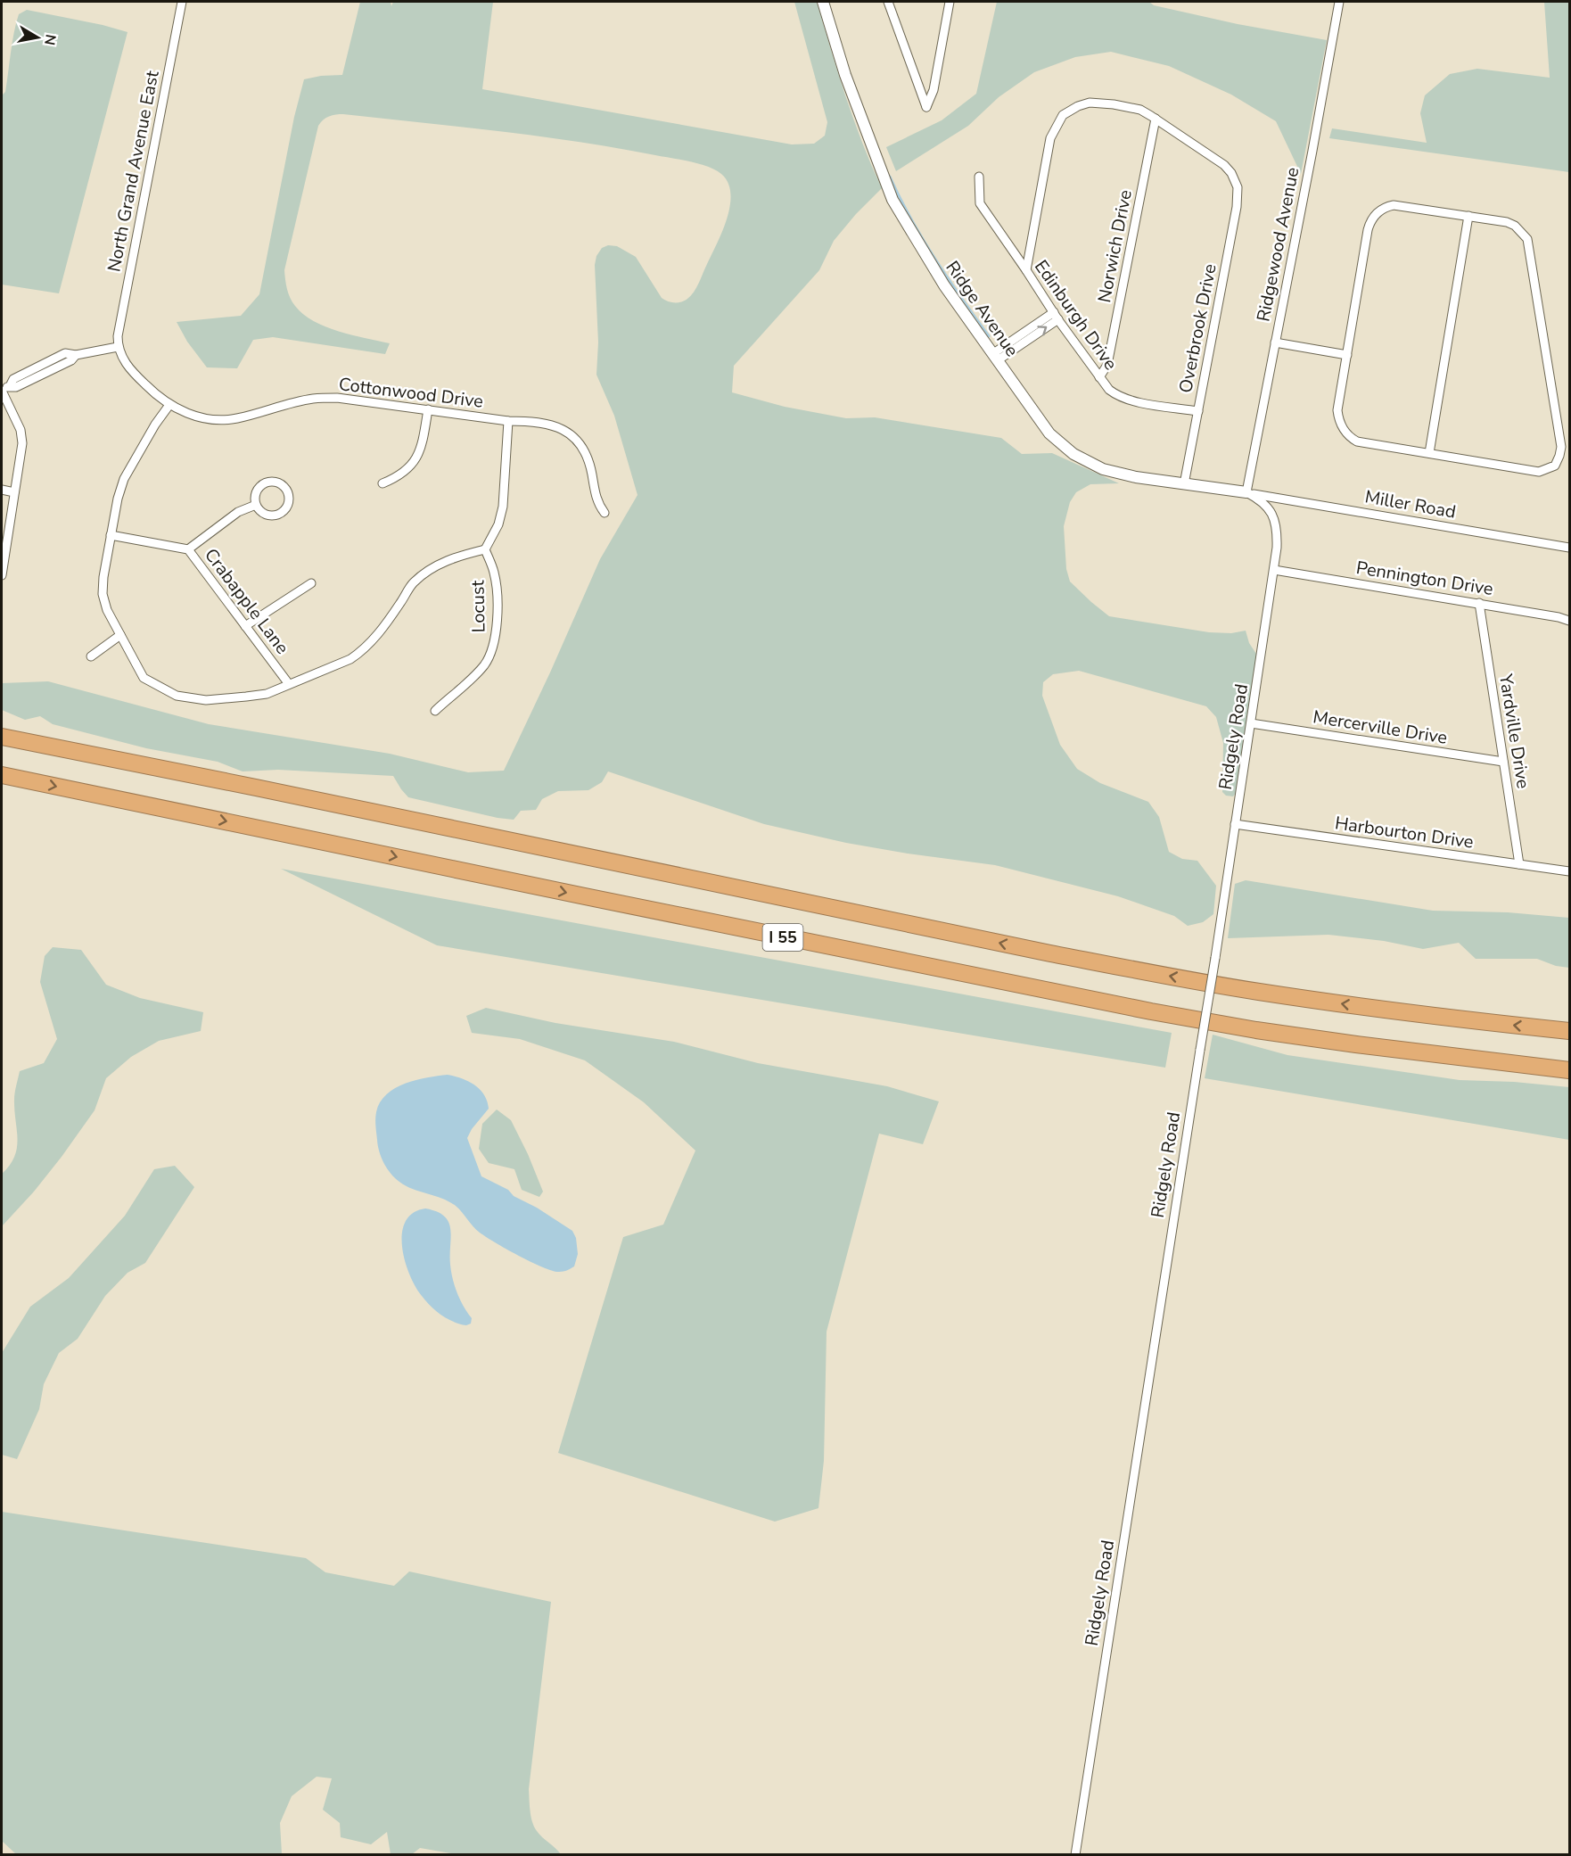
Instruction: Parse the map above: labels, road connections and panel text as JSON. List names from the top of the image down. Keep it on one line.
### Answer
{"streets":{"highway":["I 55"],"street":["North Grand Avenue East","Ridgewood Avenue","Norwich Drive","Ridge Avenue","Edinburgh Drive","Overbrook Drive","Cottonwood Drive","Miller Road","Pennington Drive","Crabapple Lane","Locust","Mercerville Drive","Yardville Drive","Ridgely Road","Harbourton Drive"]},"crossings":[["North Grand Avenue East","Cottonwood Drive"],["Ridgewood Avenue","Ridge Avenue"],["Ridgewood Avenue","Miller Road"],["Ridgewood Avenue","Ridgely Road"],["Norwich Drive","Edinburgh Drive"],["Norwich Drive","Overbrook Drive"],["Ridge Avenue","Overbrook Drive"],["Ridge Avenue","Miller Road"],["Ridge Avenue","Ridgely Road"],["Edinburgh Drive","Overbrook Drive"],["Miller Road","Ridgely Road"],["Pennington Drive","Yardville Drive"],["Pennington Drive","Ridgely Road"],["Mercerville Drive","Yardville Drive"],["Mercerville Drive","Ridgely Road"],["Yardville Drive","Harbourton Drive"],["Ridgely Road","Harbourton Drive"]],"north":"right"}
